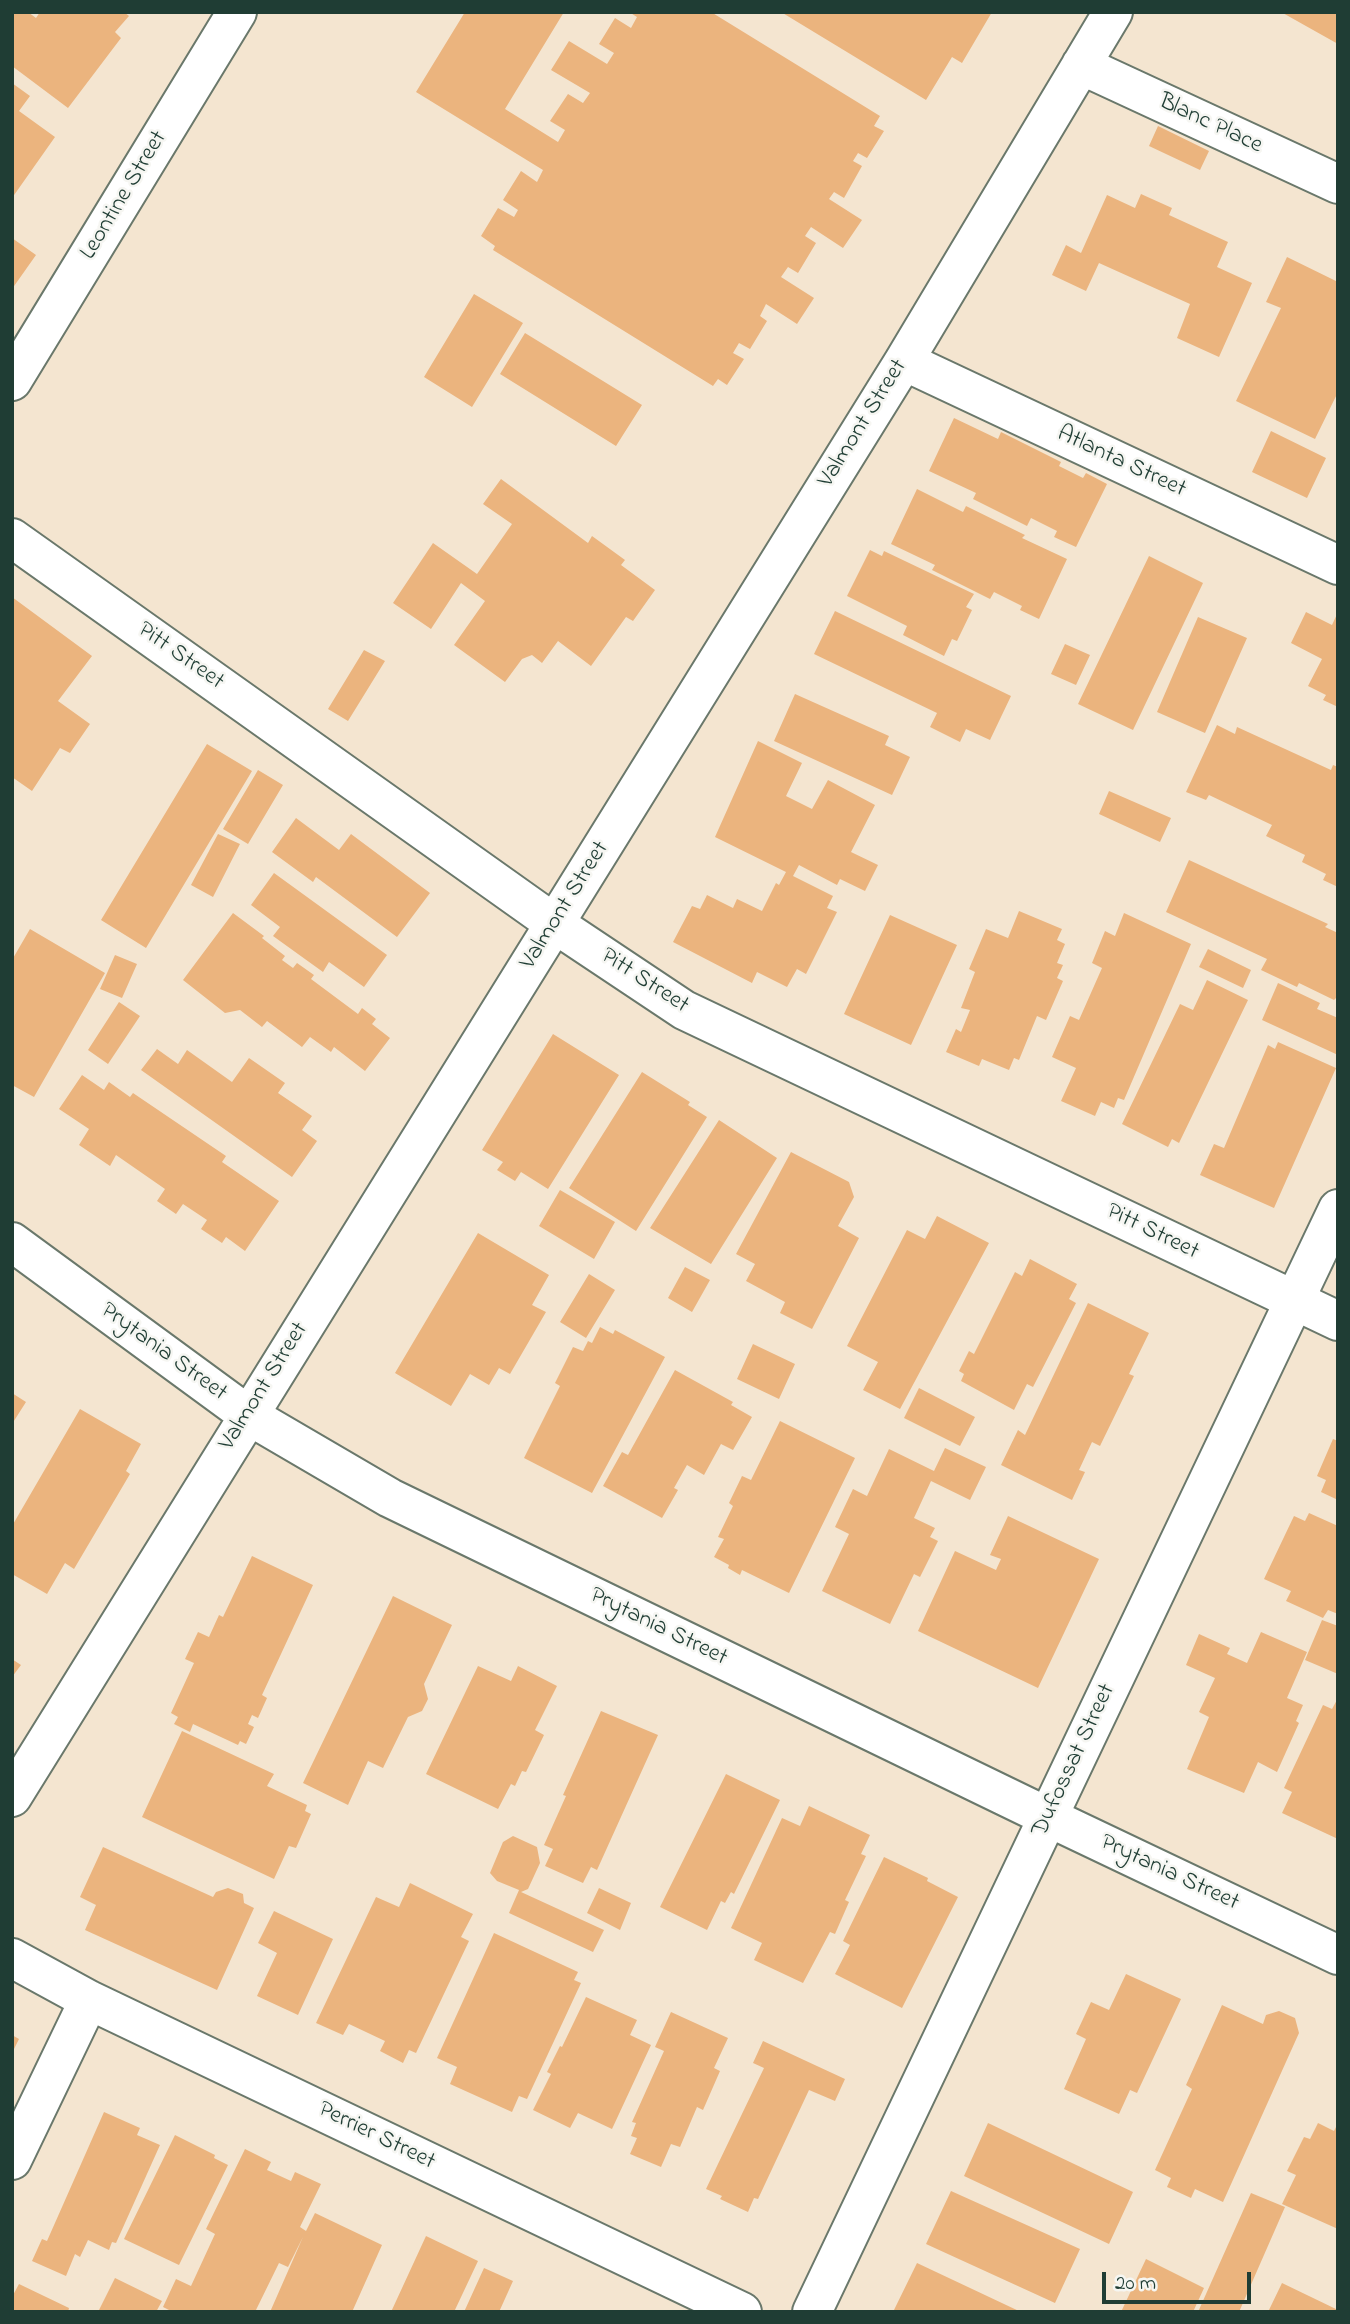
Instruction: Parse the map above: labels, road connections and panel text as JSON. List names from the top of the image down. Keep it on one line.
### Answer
{"streets":{"street":["Blanc Place","Leontine Street","Valmont Street","Atlanta Street","Pitt Street","Prytania Street","Dufossat Street","Perrier Street"]},"crossings":[["Blanc Place","Valmont Street"],["Valmont Street","Atlanta Street"],["Valmont Street","Pitt Street"],["Valmont Street","Prytania Street"],["Pitt Street","Dufossat Street"],["Prytania Street","Dufossat Street"]],"scale_bar":"20 m"}
